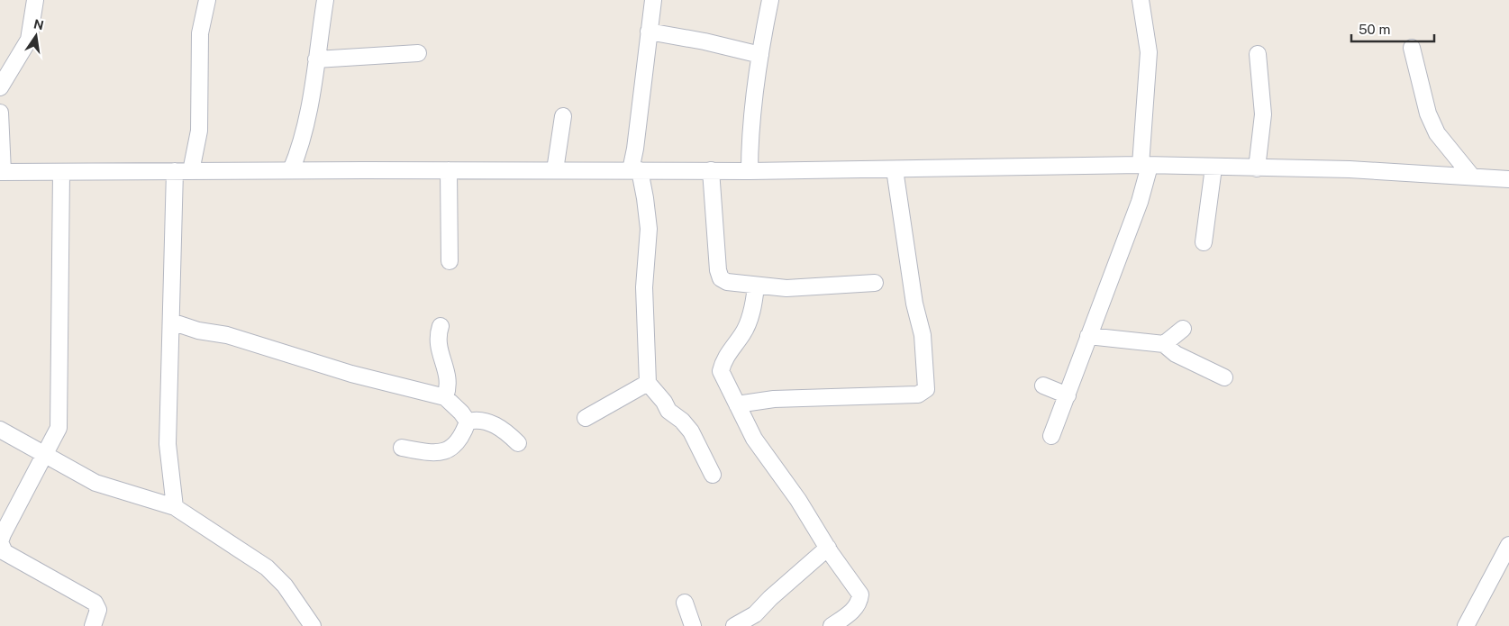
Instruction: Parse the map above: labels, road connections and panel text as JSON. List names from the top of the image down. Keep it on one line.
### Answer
{"scale_bar":"50 m","north":"top"}
